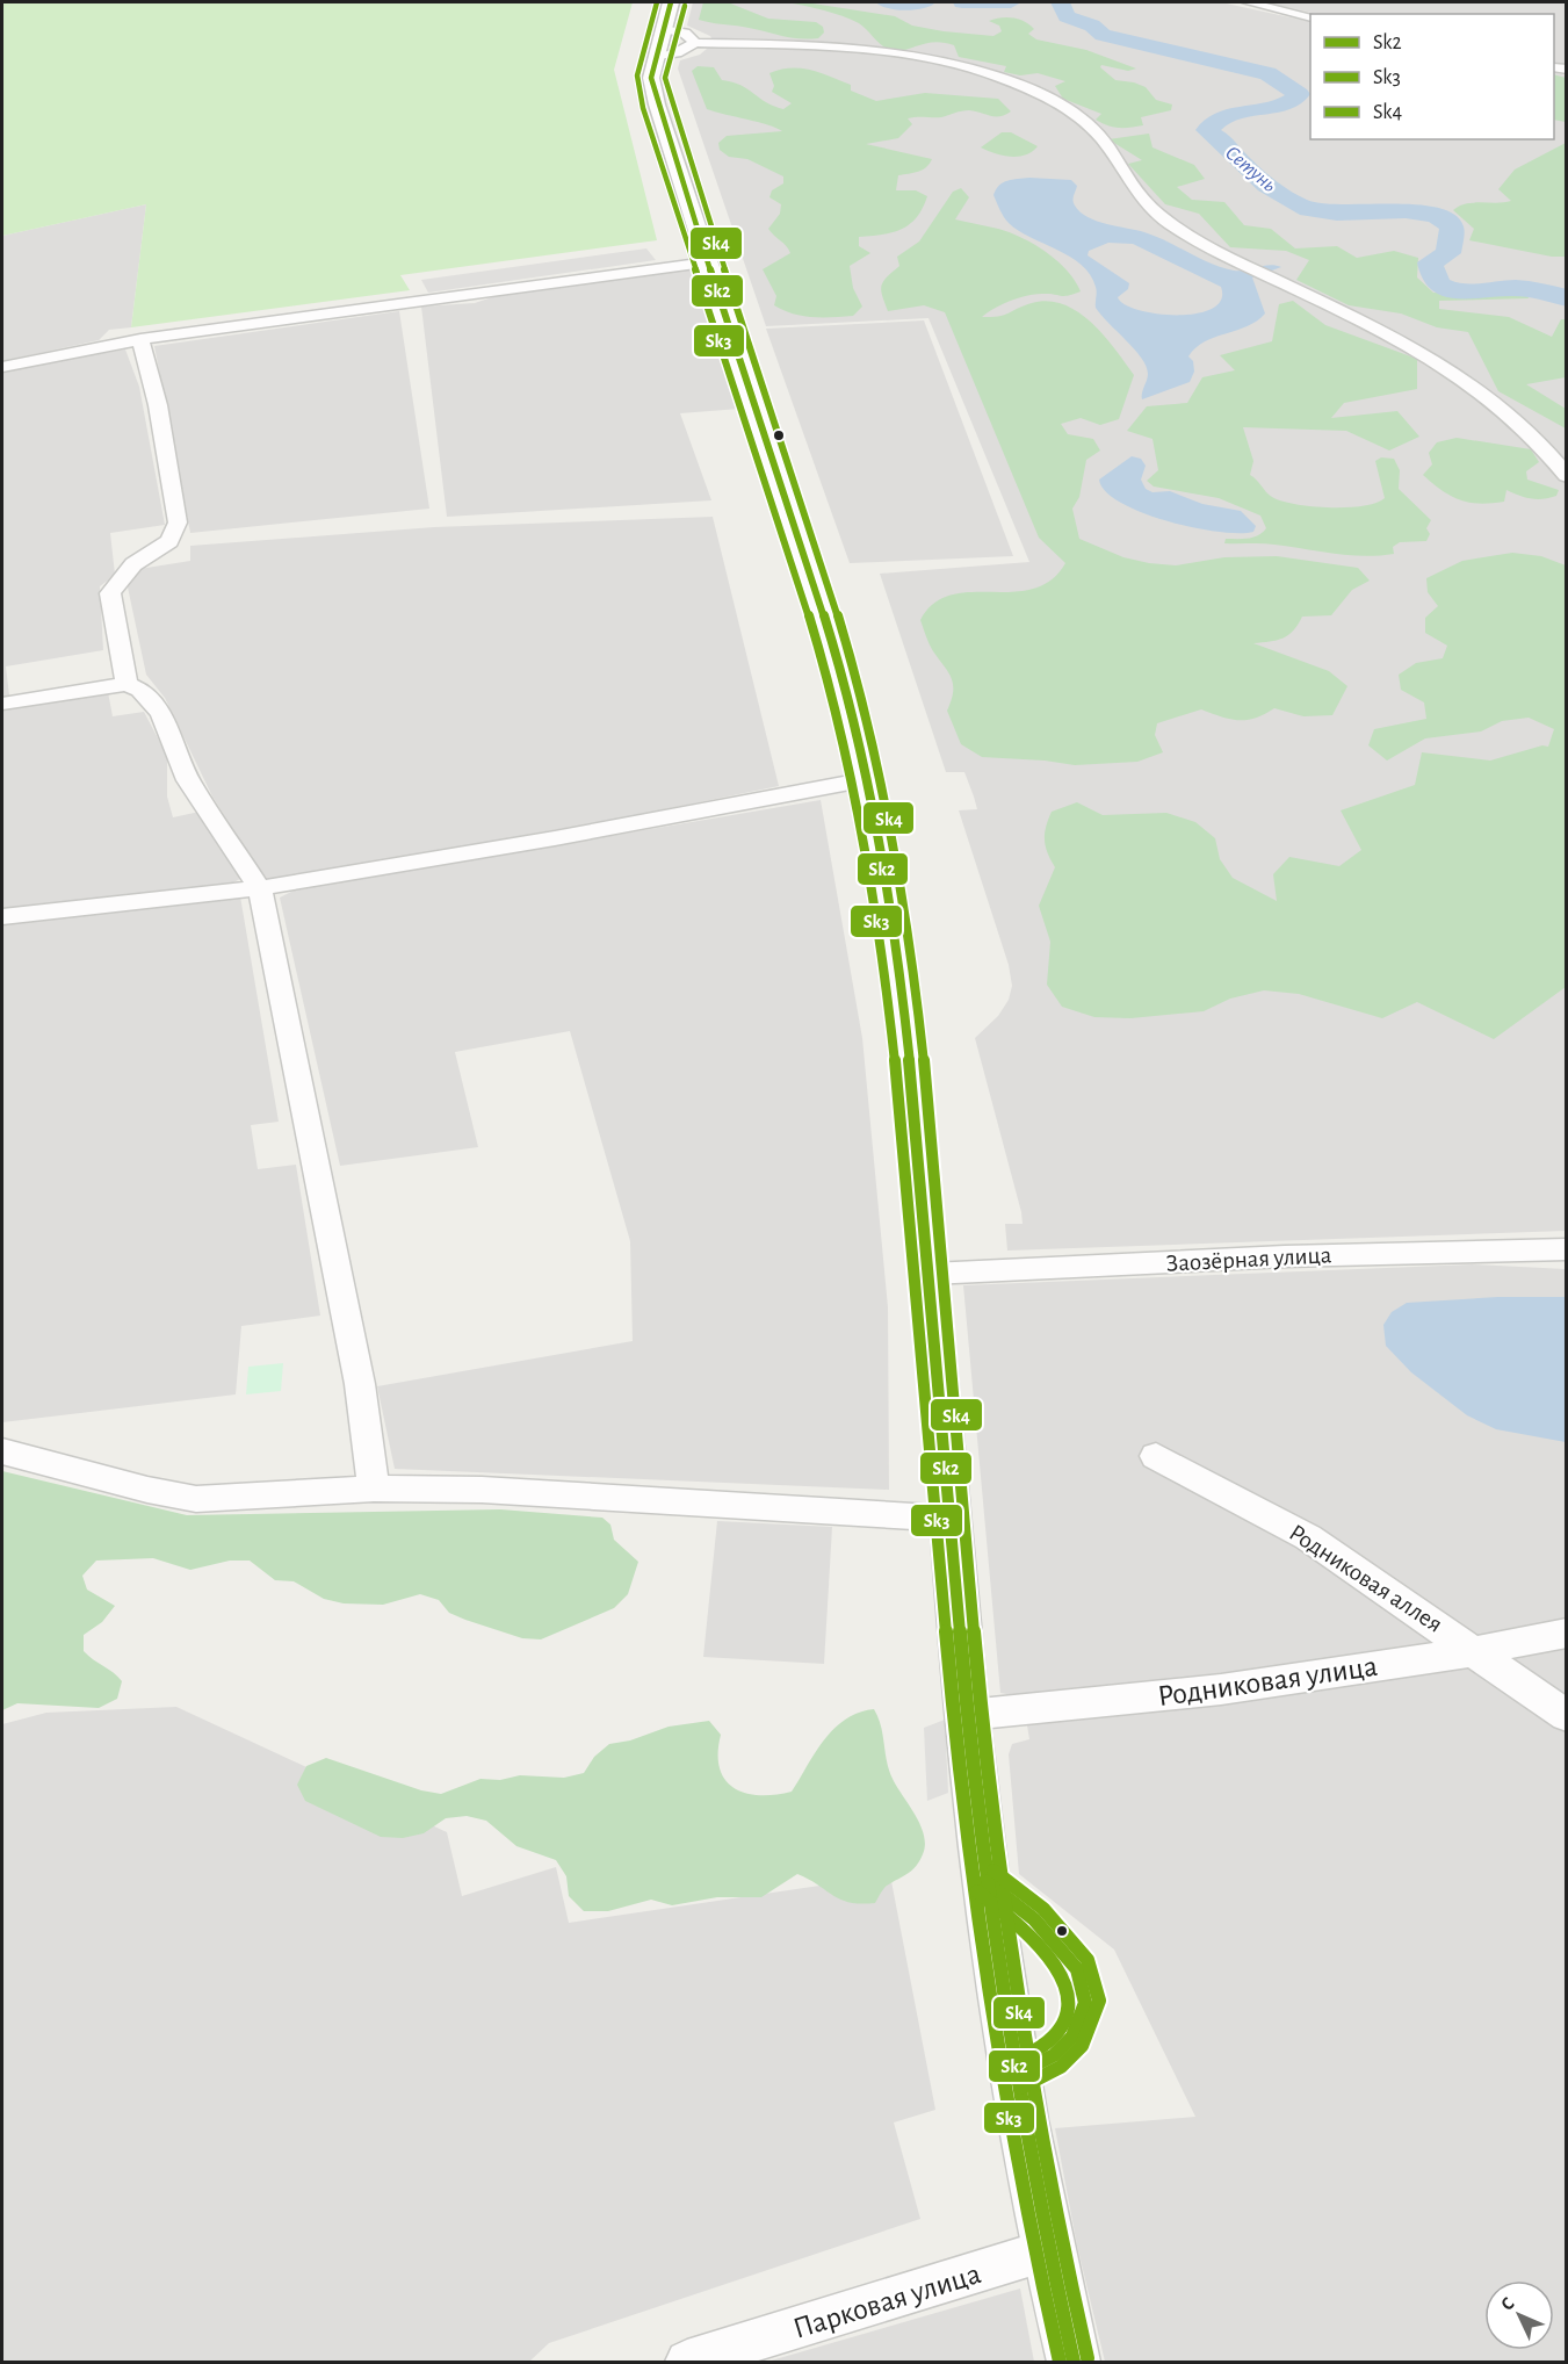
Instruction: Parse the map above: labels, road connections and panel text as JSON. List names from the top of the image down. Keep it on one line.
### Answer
{"streets":{"street":["Заозёрная улица","Родниковая аллея","Родниковая улица","Парковая улица"]},"crossings":[["Родниковая аллея","Родниковая улица"]],"water":["Сетунь"],"lines":["transit line Sk2","transit line Sk3","transit line Sk4"],"legend":["Sk2","Sk3","Sk4"],"north":"top left"}
